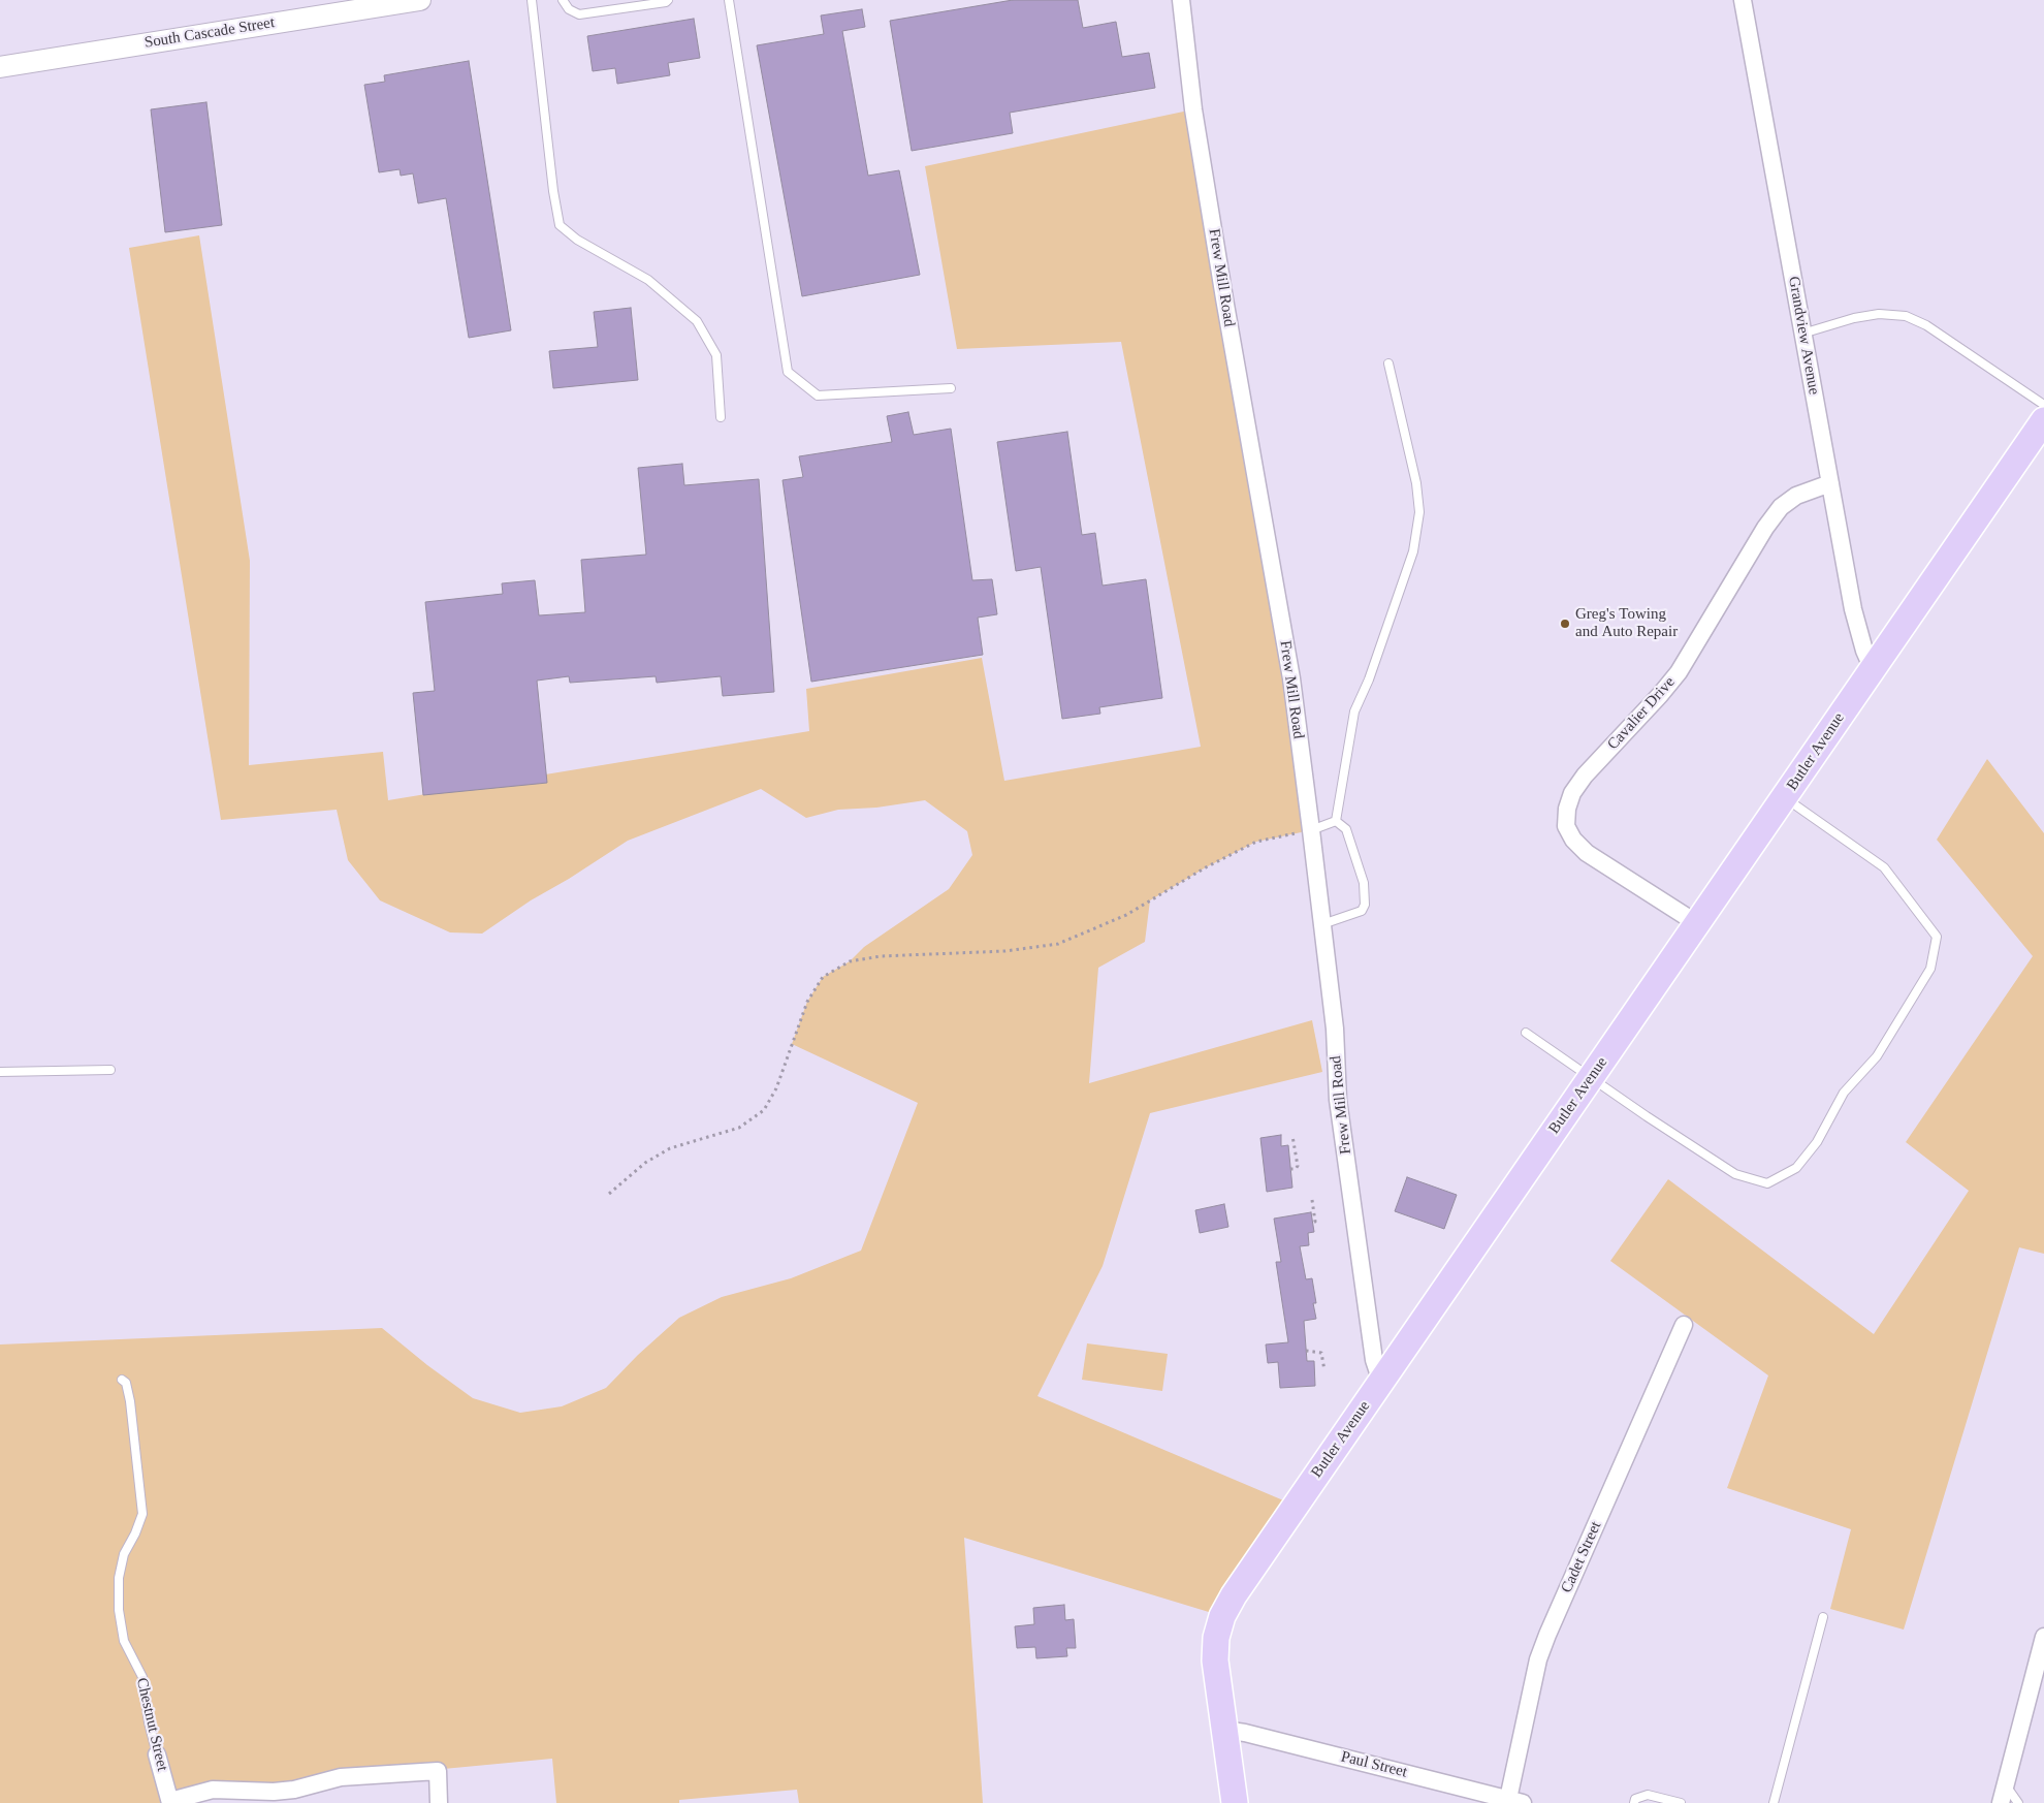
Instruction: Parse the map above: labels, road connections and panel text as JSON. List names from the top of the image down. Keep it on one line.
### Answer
{"streets":{"main road":["Butler Avenue"],"street":["South Cascade Street","Frew Mill Road","Grandview Avenue","Cavalier Drive","Cadet Street","Chestnut Street","Paul Street"]},"crossings":[["Frew Mill Road","Butler Avenue"],["Grandview Avenue","Cavalier Drive"],["Grandview Avenue","Butler Avenue"],["Cavalier Drive","Butler Avenue"],["Butler Avenue","Paul Street"],["Cadet Street","Paul Street"]],"places":["Greg's Towing and Auto Repair"]}
